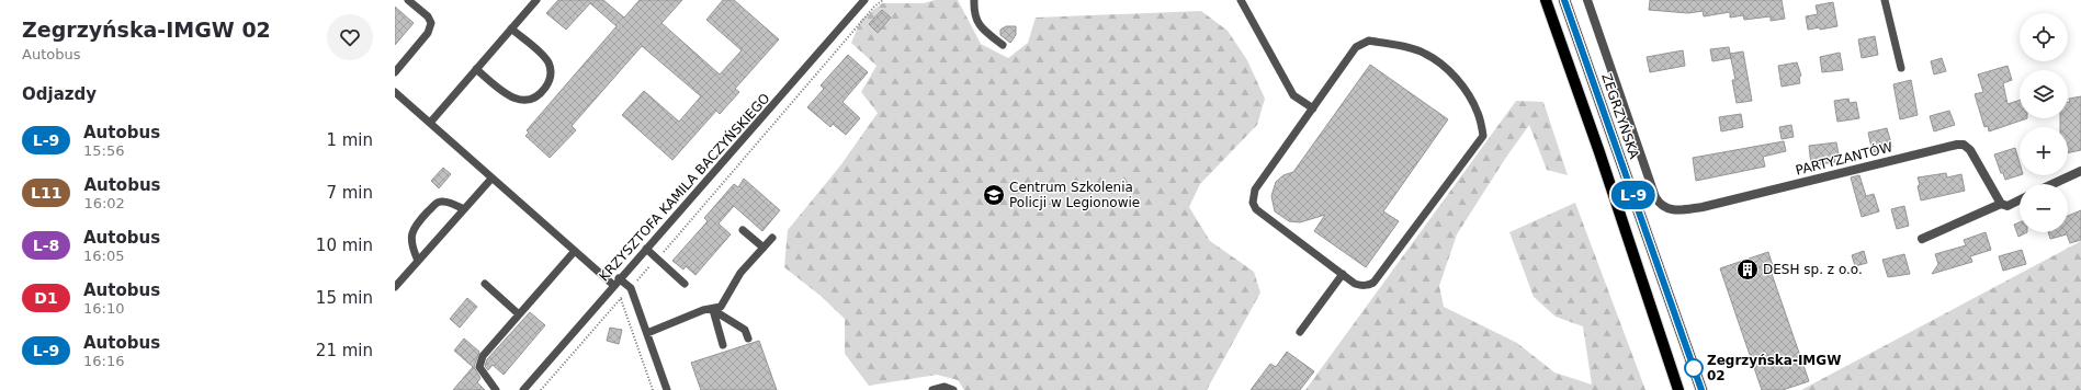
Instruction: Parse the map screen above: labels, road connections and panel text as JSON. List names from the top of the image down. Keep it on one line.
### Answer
{"streets":{"main road":["ZEGRZYŃSKA"],"street":["PARTYZANTÓW"],"lane":["KRZYSZTOFA KAMILA BACZYŃSKIEGO"]},"crossings":[["ZEGRZYŃSKA","PARTYZANTÓW"]],"places":{"school or university":["Centrum Szkolenia Policji w Legionowie"],"building":["DESH sp. z o.o."],"other":["Zegrzyńska-IMGW 02"]},"lines":["bus line L-9"],"page":{"heading":[["Zegrzyńska-IMGW 02","Autobus"],"Odjazdy"],"on_map":"L-9","map_buttons":["+","−"],"list":[{"mark":"L-9","name":"Autobus","note":"15:56","value":"1 min"},{"mark":"L11","name":"Autobus","note":"16:02","value":"7 min"},{"mark":"L-8","name":"Autobus","note":"16:05","value":"10 min"},{"mark":"D1","name":"Autobus","note":"16:10","value":"15 min"},{"mark":"L-9","name":"Autobus","note":"16:16","value":"21 min"}]}}
